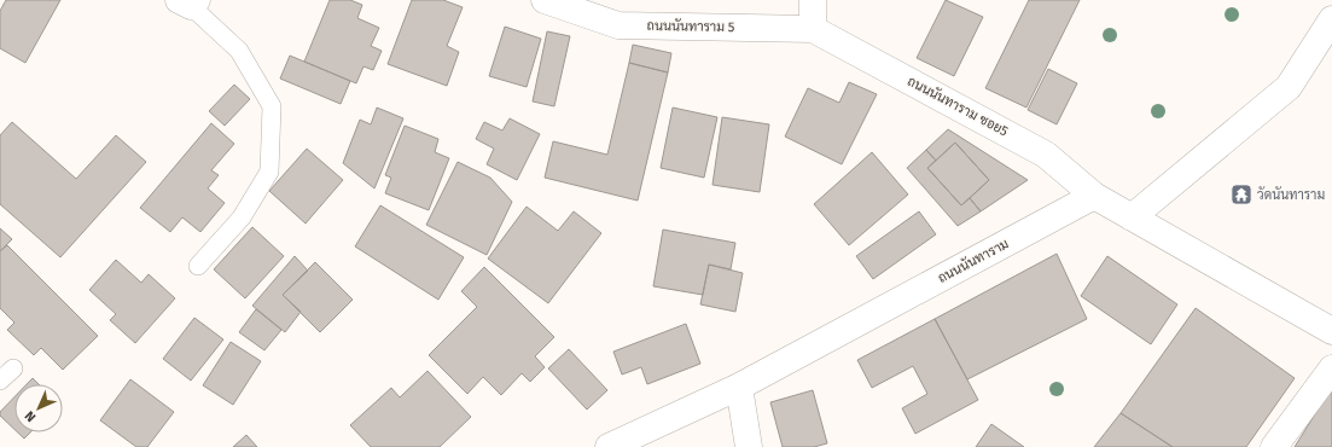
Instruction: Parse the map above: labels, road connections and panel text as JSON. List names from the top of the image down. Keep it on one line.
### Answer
{"streets":{"street":["ถนนนันทาราม 5","ถนนนันทาราม ซอย5","ถนนนันทาราม"]},"crossings":[["ถนนนันทาราม 5","ถนนนันทาราม ซอย5"],["ถนนนันทาราม ซอย5","ถนนนันทาราม"]],"places":{"temple":["วัดนันทาราม"]},"north":"bottom left"}
